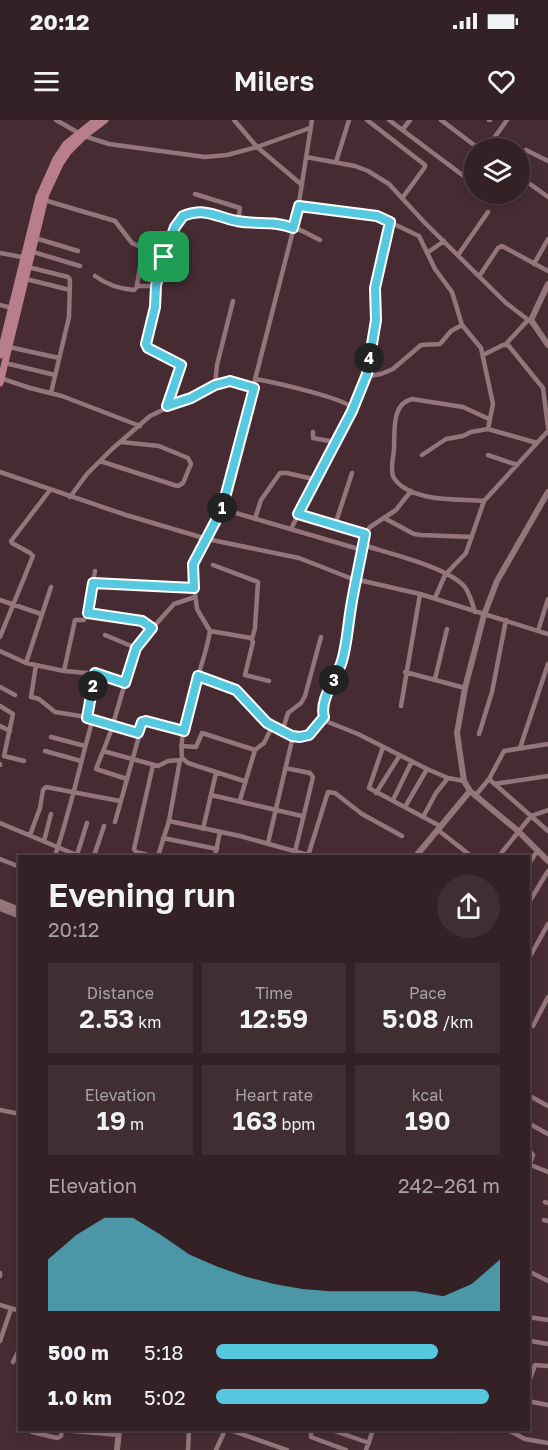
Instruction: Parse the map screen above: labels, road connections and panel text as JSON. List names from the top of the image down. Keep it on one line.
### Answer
{"page":{"status":"20:12","header":"Milers","pins":["4","1","3","2"],"heading":["Evening run","20:12"],"stats":[["Distance","2.53 km"],["Time","12:59"],["Pace","5:08 /km"],["Elevation","19 m"],["Heart rate","163 bpm"],["kcal","190"]],"chart":["Elevation","242–261 m"],"list":[{"name":"500 m","note":"5:18"},{"name":"1.0 km","note":"5:02"}]}}
